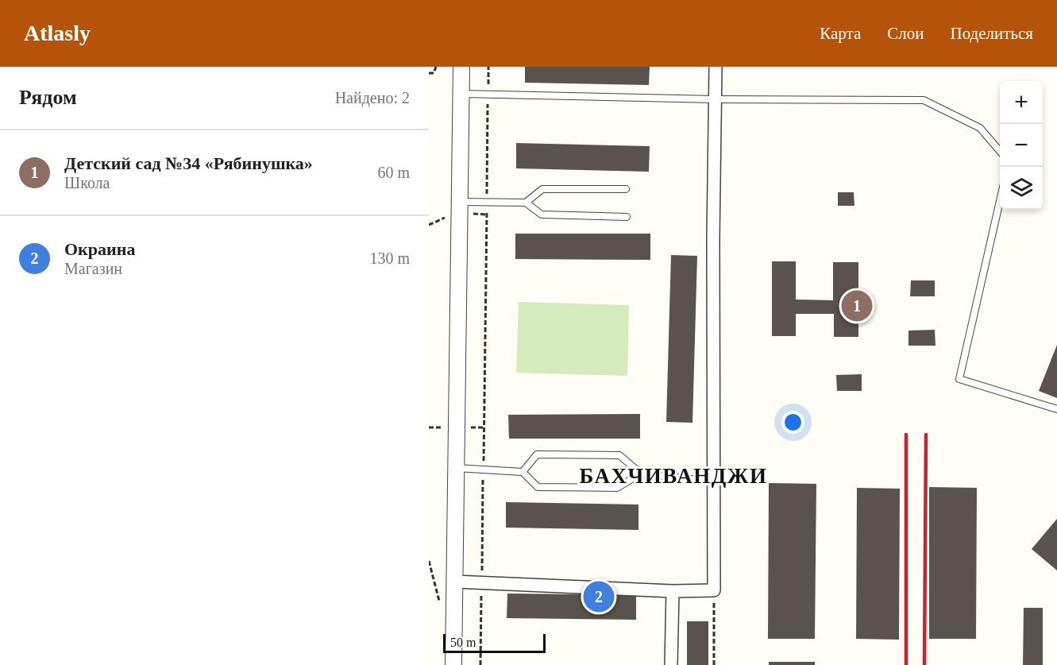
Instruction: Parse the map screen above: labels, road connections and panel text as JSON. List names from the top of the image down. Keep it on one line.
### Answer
{"districts":["БАХЧИВАНДЖИ"],"scale_bar":"50 m","page":{"header":"Atlasly","nav":["Карта","Слои","Поделиться"],"heading":["Рядом","Найдено: 2"],"map_buttons":["+","−"],"list":[{"mark":"1","name":"Детский сад №34 «Рябинушка»","note":"Школа","value":"60 m"},{"mark":"2","name":"Окраина","note":"Магазин","value":"130 m"}],"pins":["1","2"],"scale":"50 m"}}
